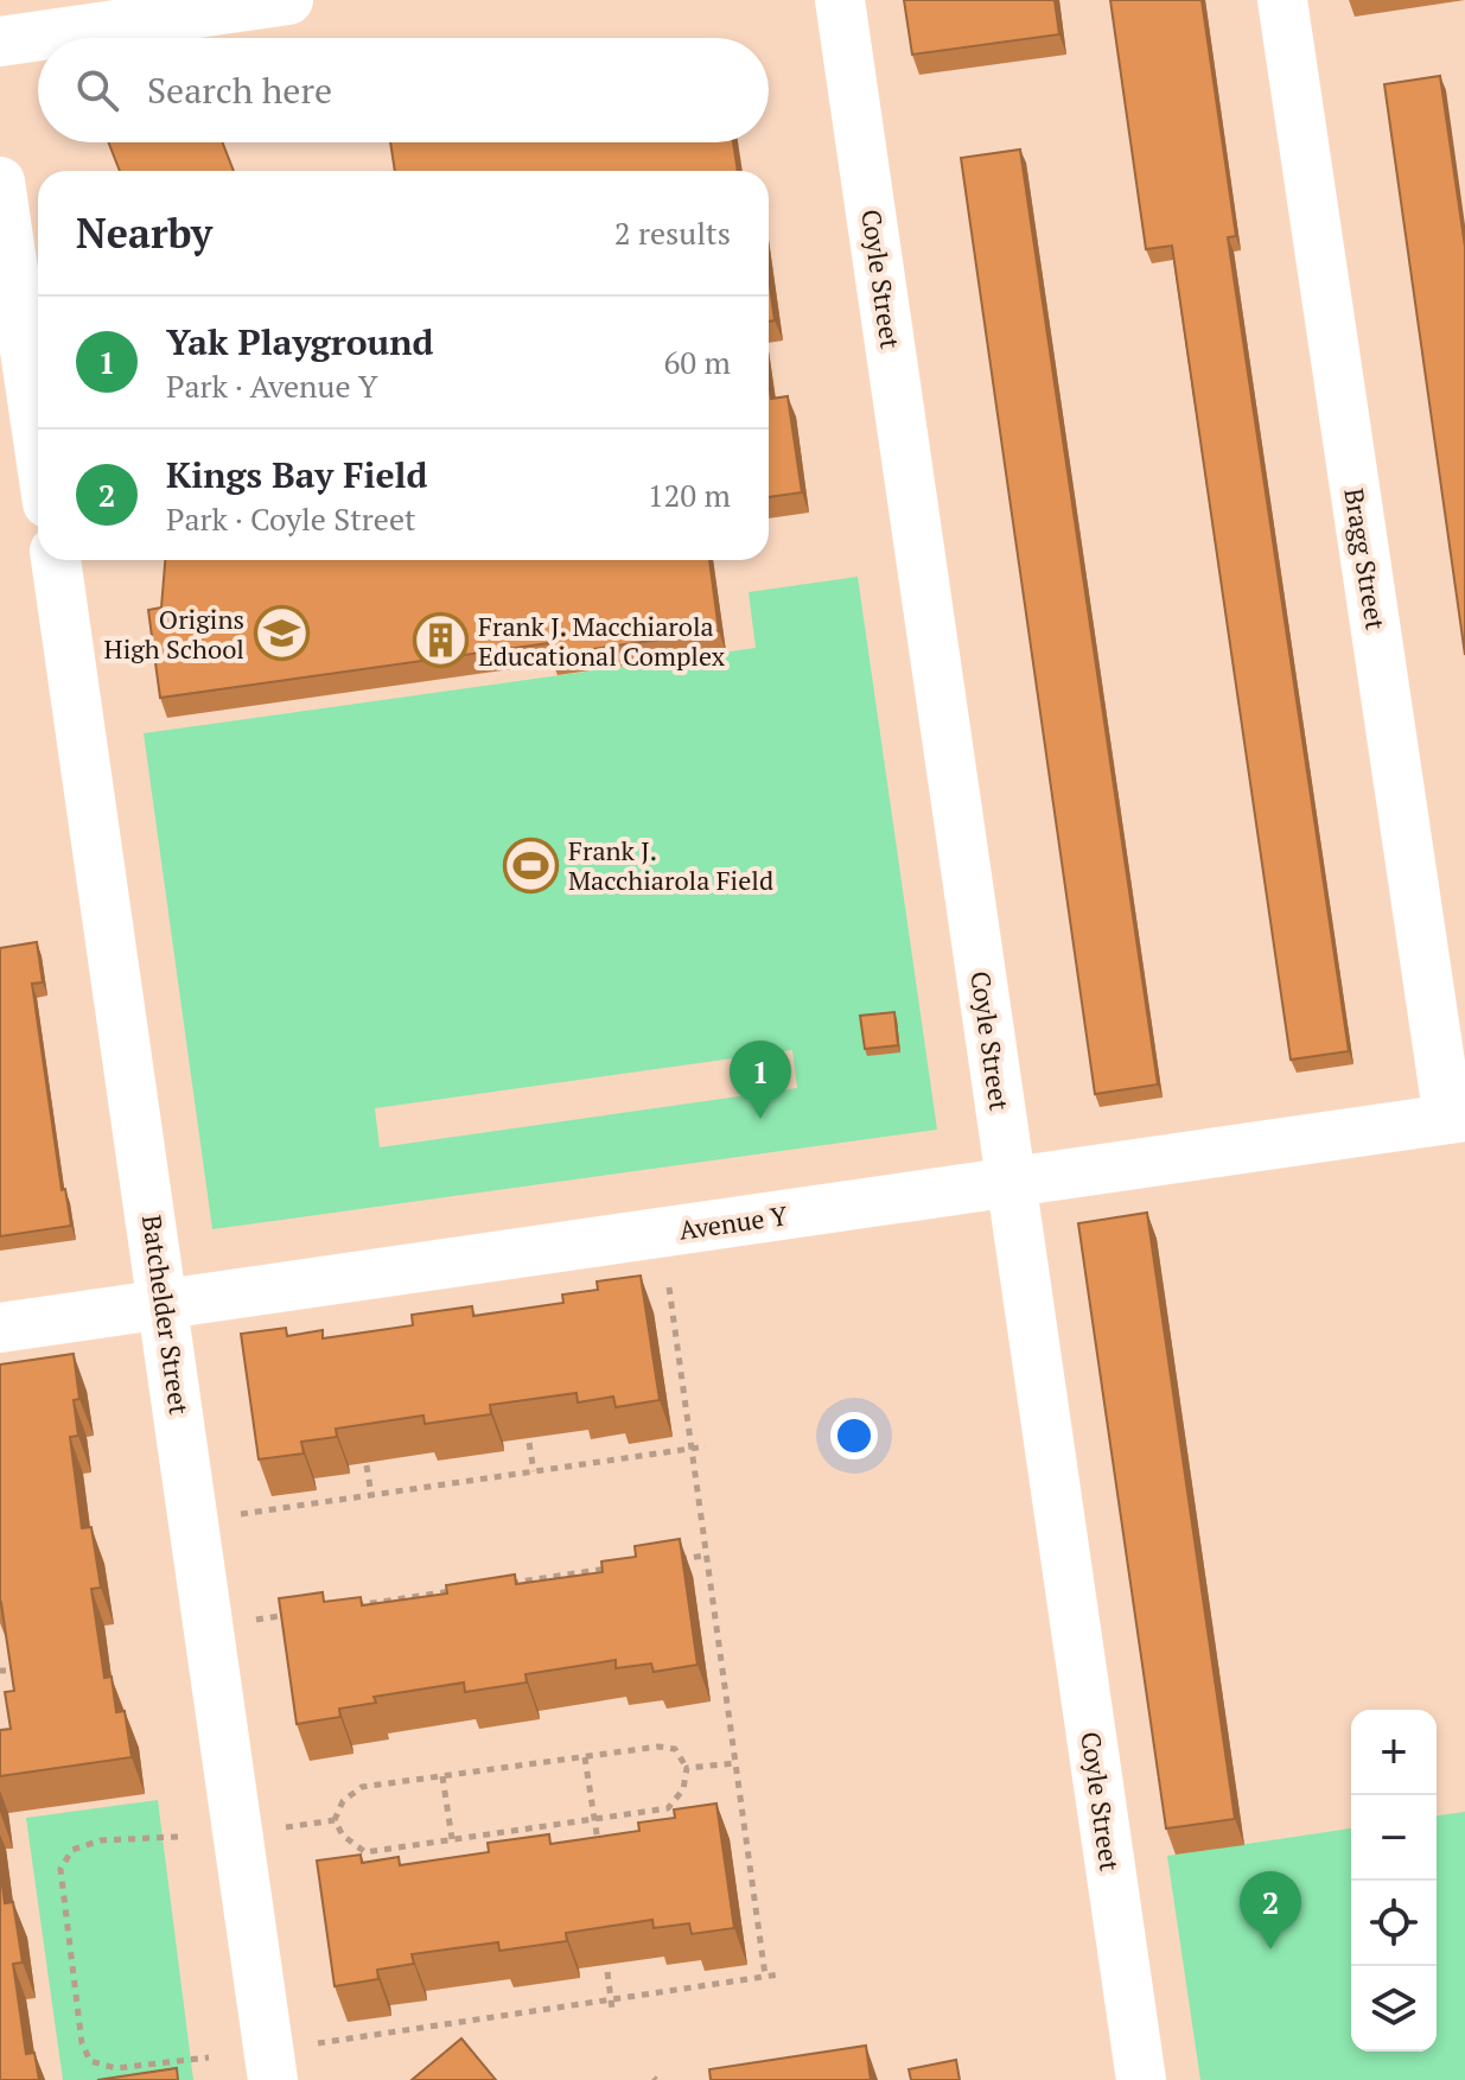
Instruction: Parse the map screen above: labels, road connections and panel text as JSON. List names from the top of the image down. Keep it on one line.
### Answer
{"streets":{"street":["Coyle Street","Bragg Street","Avenue Y","Batchelder Street"]},"crossings":[["Coyle Street","Avenue Y"],["Bragg Street","Avenue Y"],["Avenue Y","Batchelder Street"]],"places":{"school or university":["Origins High School"],"building":["Frank J. Macchiarola Educational Complex"],"sports":["Frank J. Macchiarola Field"]},"page":{"search":"Search here","heading":["Nearby","2 results"],"list":[{"mark":"1","name":"Yak Playground","note":"Park · Avenue Y","value":"60 m"},{"mark":"2","name":"Kings Bay Field","note":"Park · Coyle Street","value":"120 m"}],"pins":["1","2"],"map_buttons":["+","−"]}}
